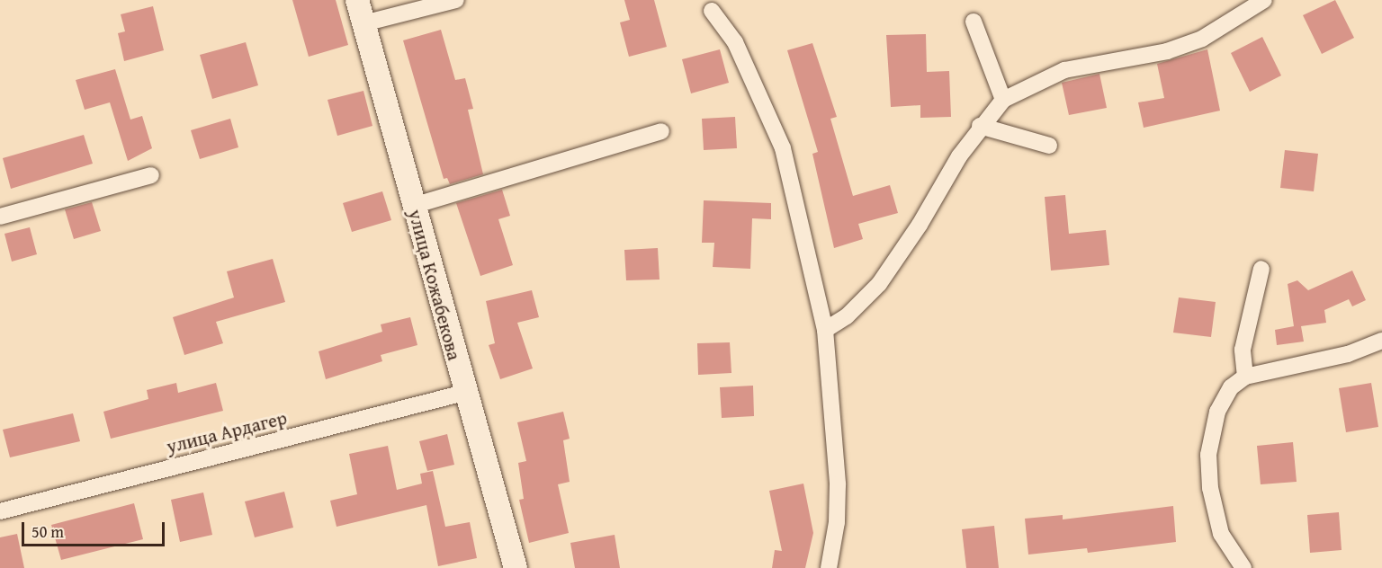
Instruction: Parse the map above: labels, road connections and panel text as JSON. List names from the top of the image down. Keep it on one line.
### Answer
{"streets":{"main road":["улица Кожабекова"],"street":["улица Ардагер"]},"crossings":[["улица Кожабекова","улица Ардагер"]],"scale_bar":"50 m"}
